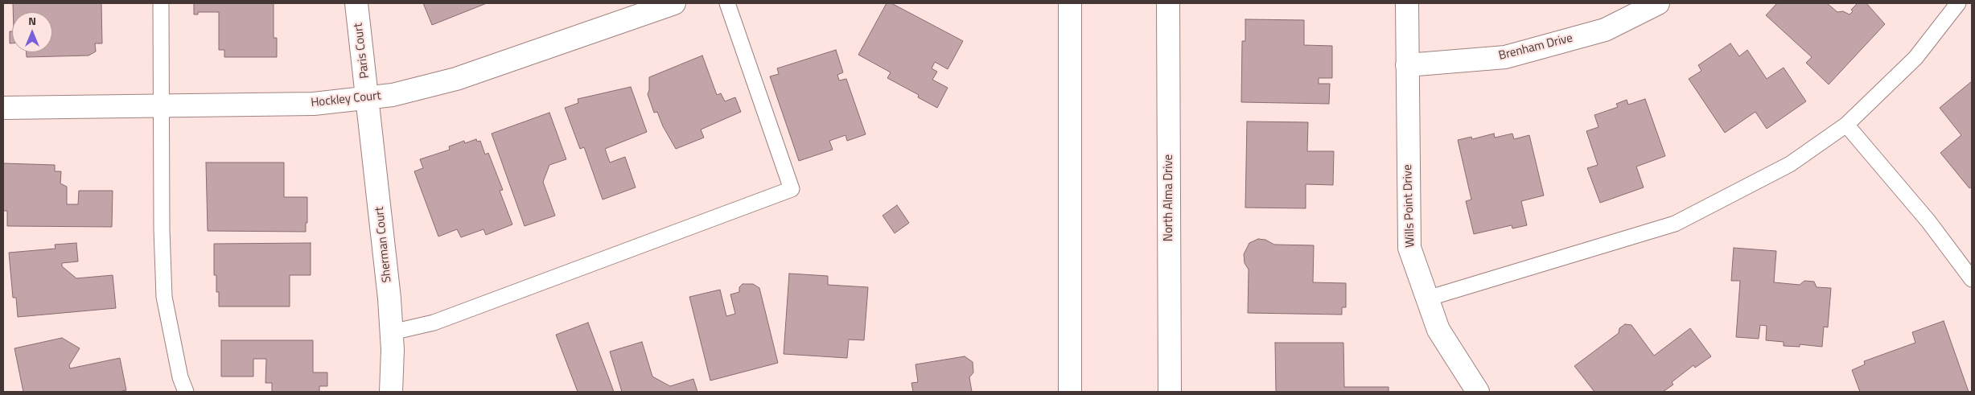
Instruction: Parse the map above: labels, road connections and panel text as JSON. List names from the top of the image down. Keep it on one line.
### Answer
{"streets":{"street":["Brenham Drive","Paris Court","Hockley Court","North Alma Drive","Wills Point Drive","Sherman Court"]},"crossings":[["Brenham Drive","Wills Point Drive"],["Paris Court","Hockley Court"],["Paris Court","Sherman Court"],["Hockley Court","Sherman Court"]],"north":"top"}
